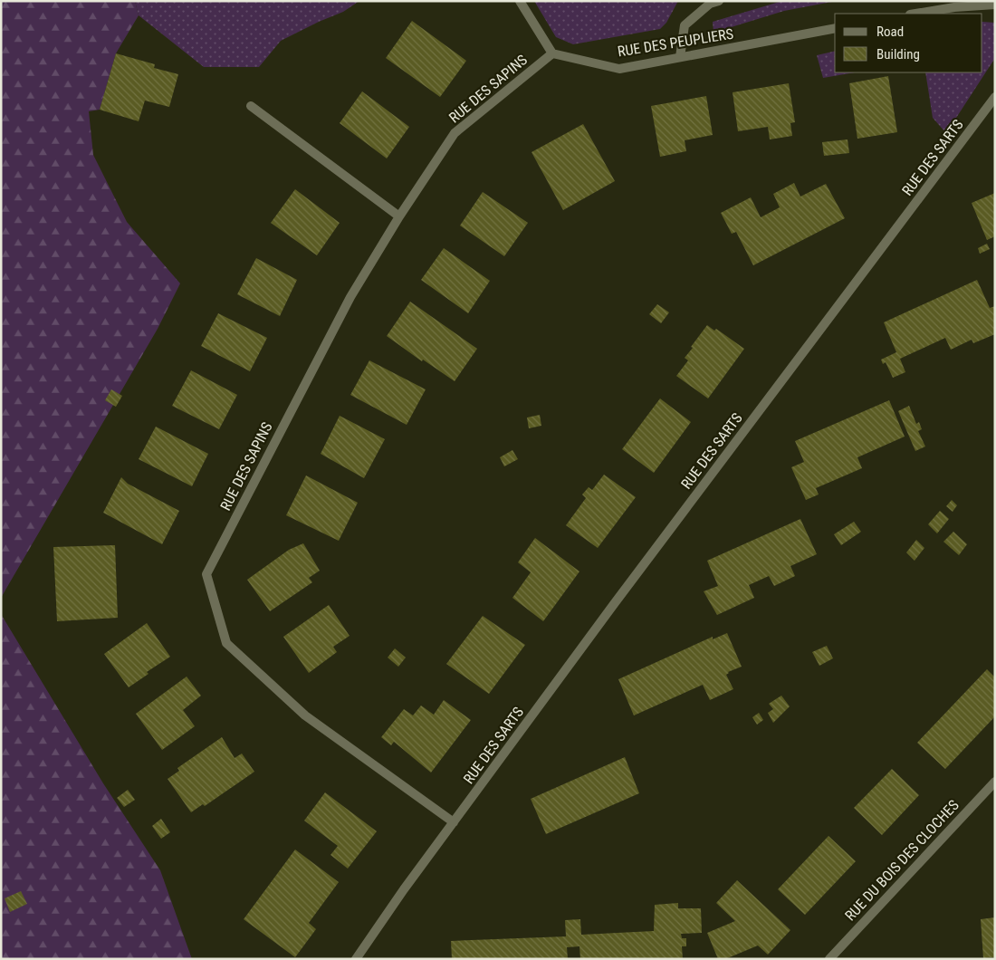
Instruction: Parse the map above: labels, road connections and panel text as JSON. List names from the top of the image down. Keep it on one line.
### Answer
{"streets":{"street":["RUE DES PEUPLIERS","RUE DES SAPINS","RUE DES SARTS","RUE DU BOIS DES CLOCHES"]},"crossings":[["RUE DES PEUPLIERS","RUE DES SAPINS"],["RUE DES SAPINS","RUE DES SARTS"]],"legend":["Road","Building"]}
